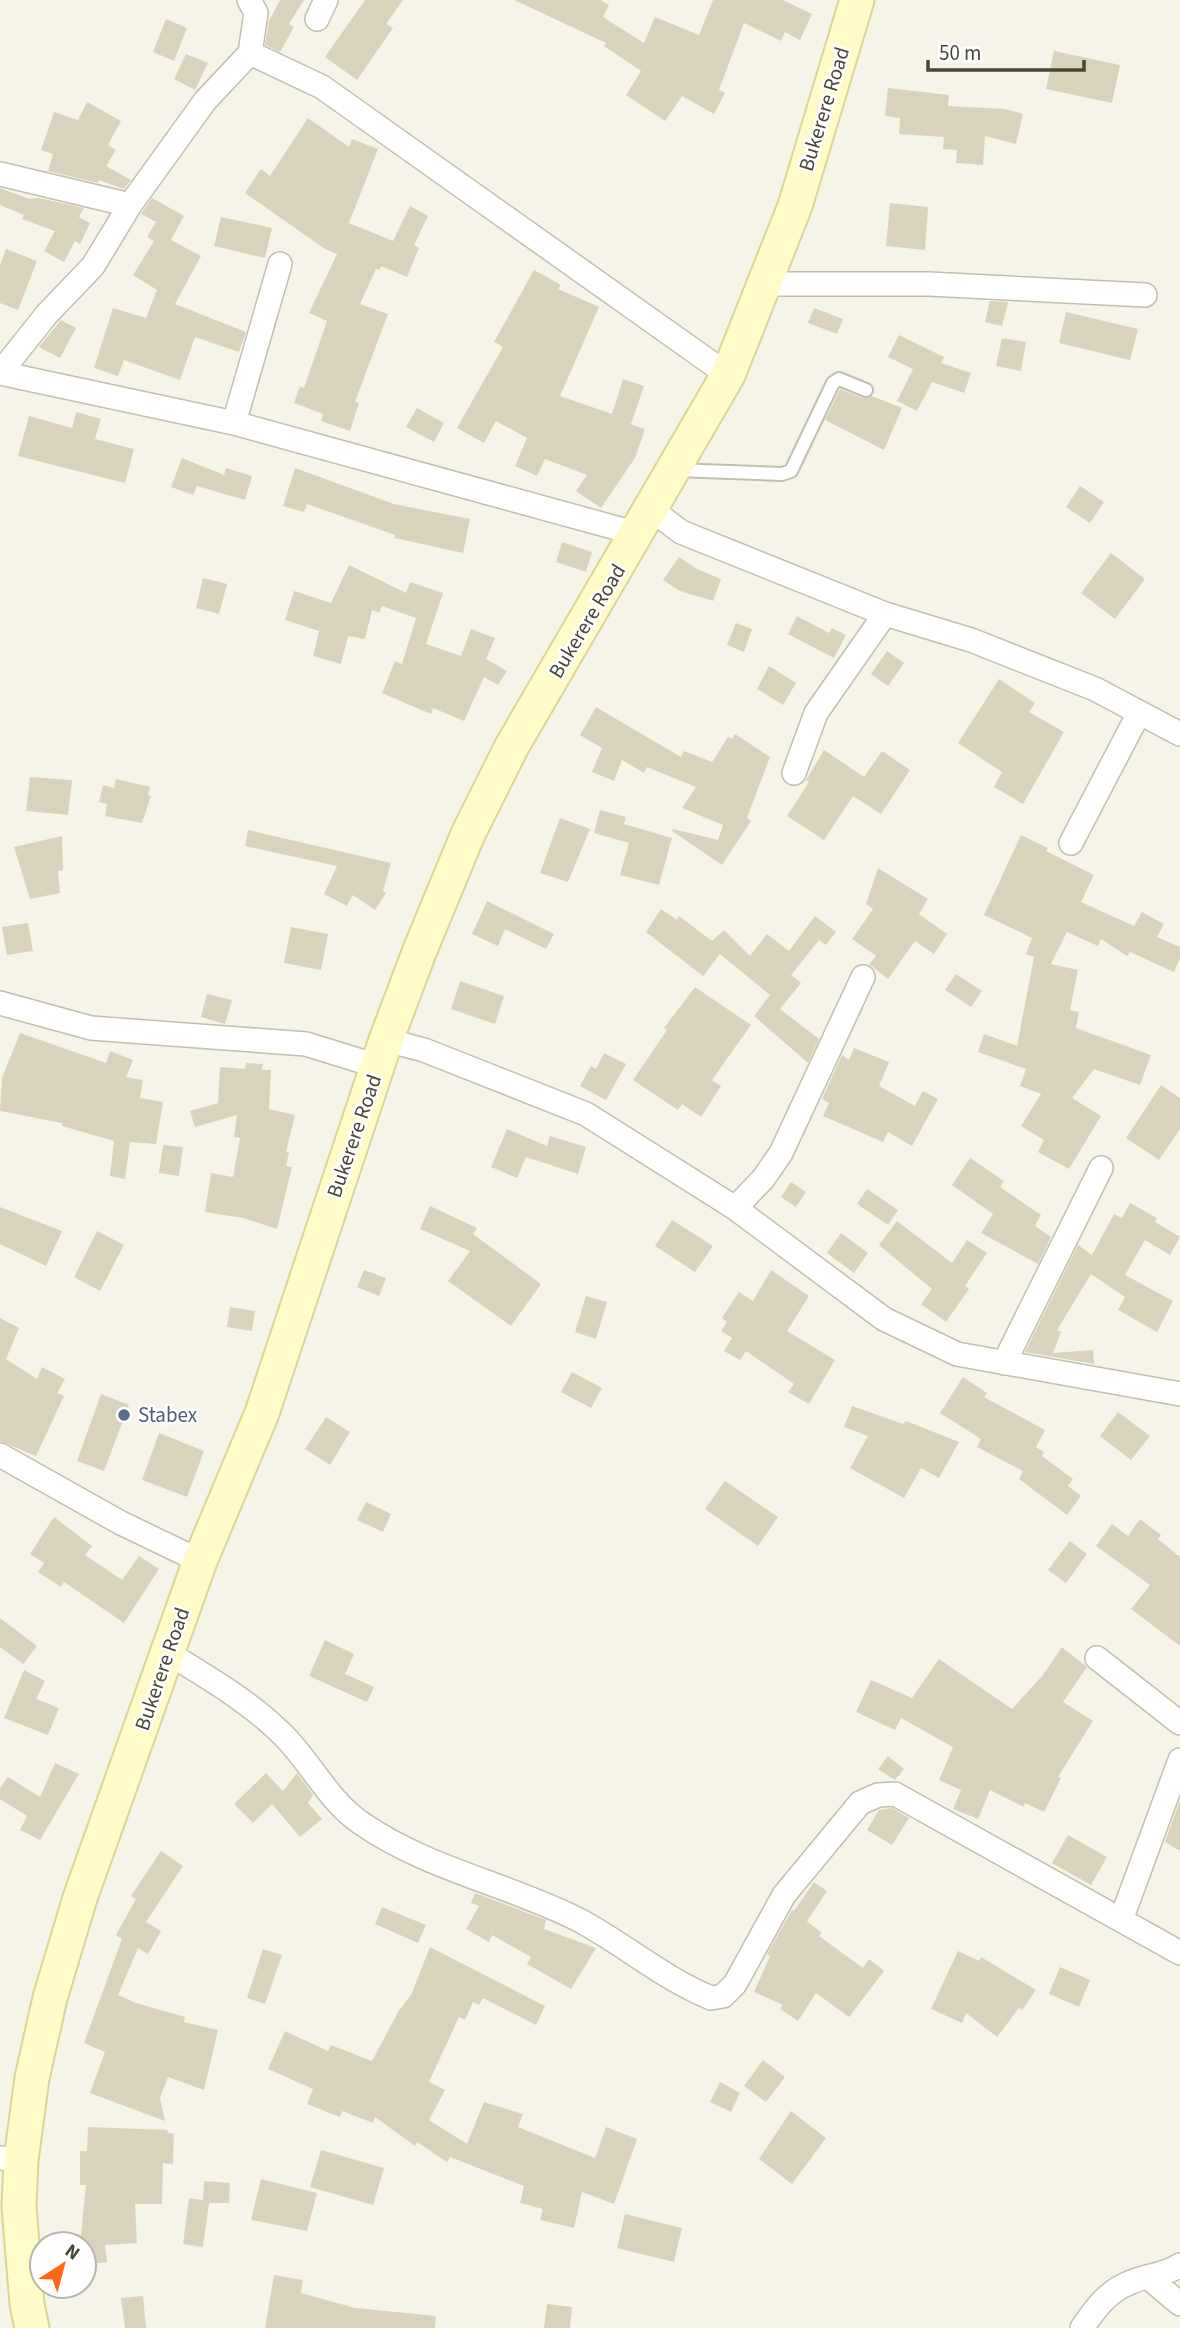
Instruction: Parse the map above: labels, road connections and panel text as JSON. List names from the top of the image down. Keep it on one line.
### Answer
{"streets":{"main road":["Bukerere Road"]},"places":["Stabex"],"scale_bar":"50 m","north":"top right"}
